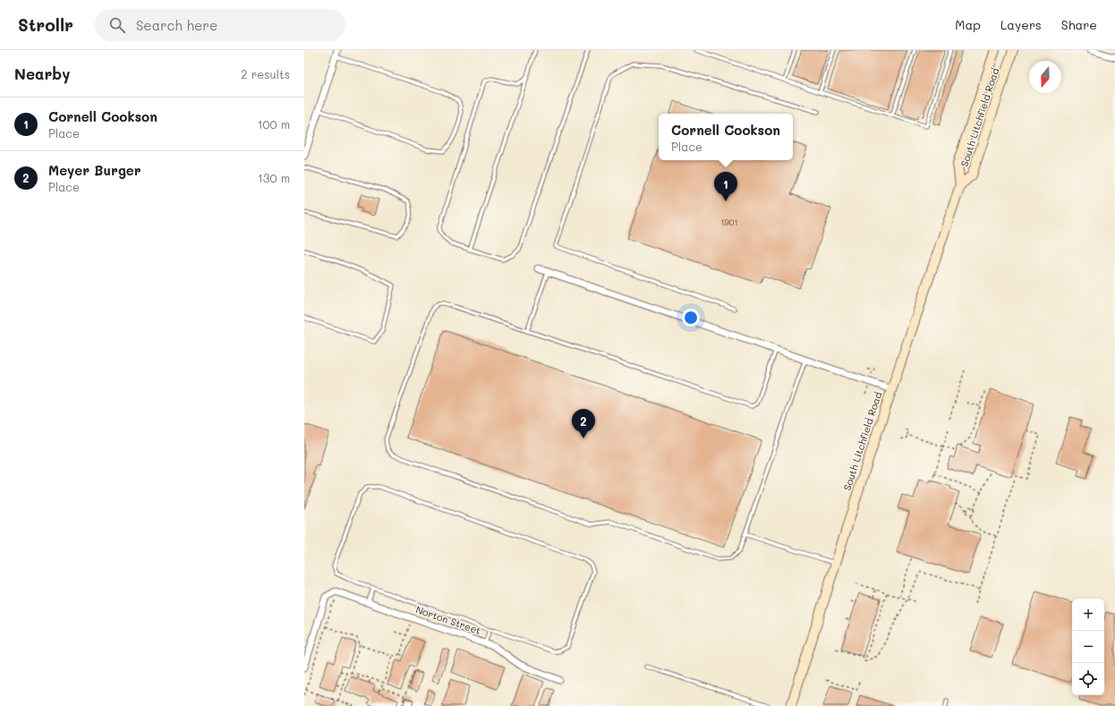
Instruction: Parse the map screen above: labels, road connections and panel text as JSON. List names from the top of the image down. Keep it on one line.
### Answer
{"streets":{"main road":["South Litchfield Road"],"street":["Norton Street"]},"house_numbers":["1901"],"north":"bottom","page":{"header":"Strollr","search":"Search here","nav":["Map","Layers","Share"],"heading":["Nearby","2 results"],"list":[{"mark":"1","name":"Cornell Cookson","note":"Place","value":"100 m"},{"mark":"2","name":"Meyer Burger","note":"Place","value":"130 m"}],"popup":["Cornell Cookson","Place"],"pins":["1","2"],"map_buttons":["+","−"]}}
